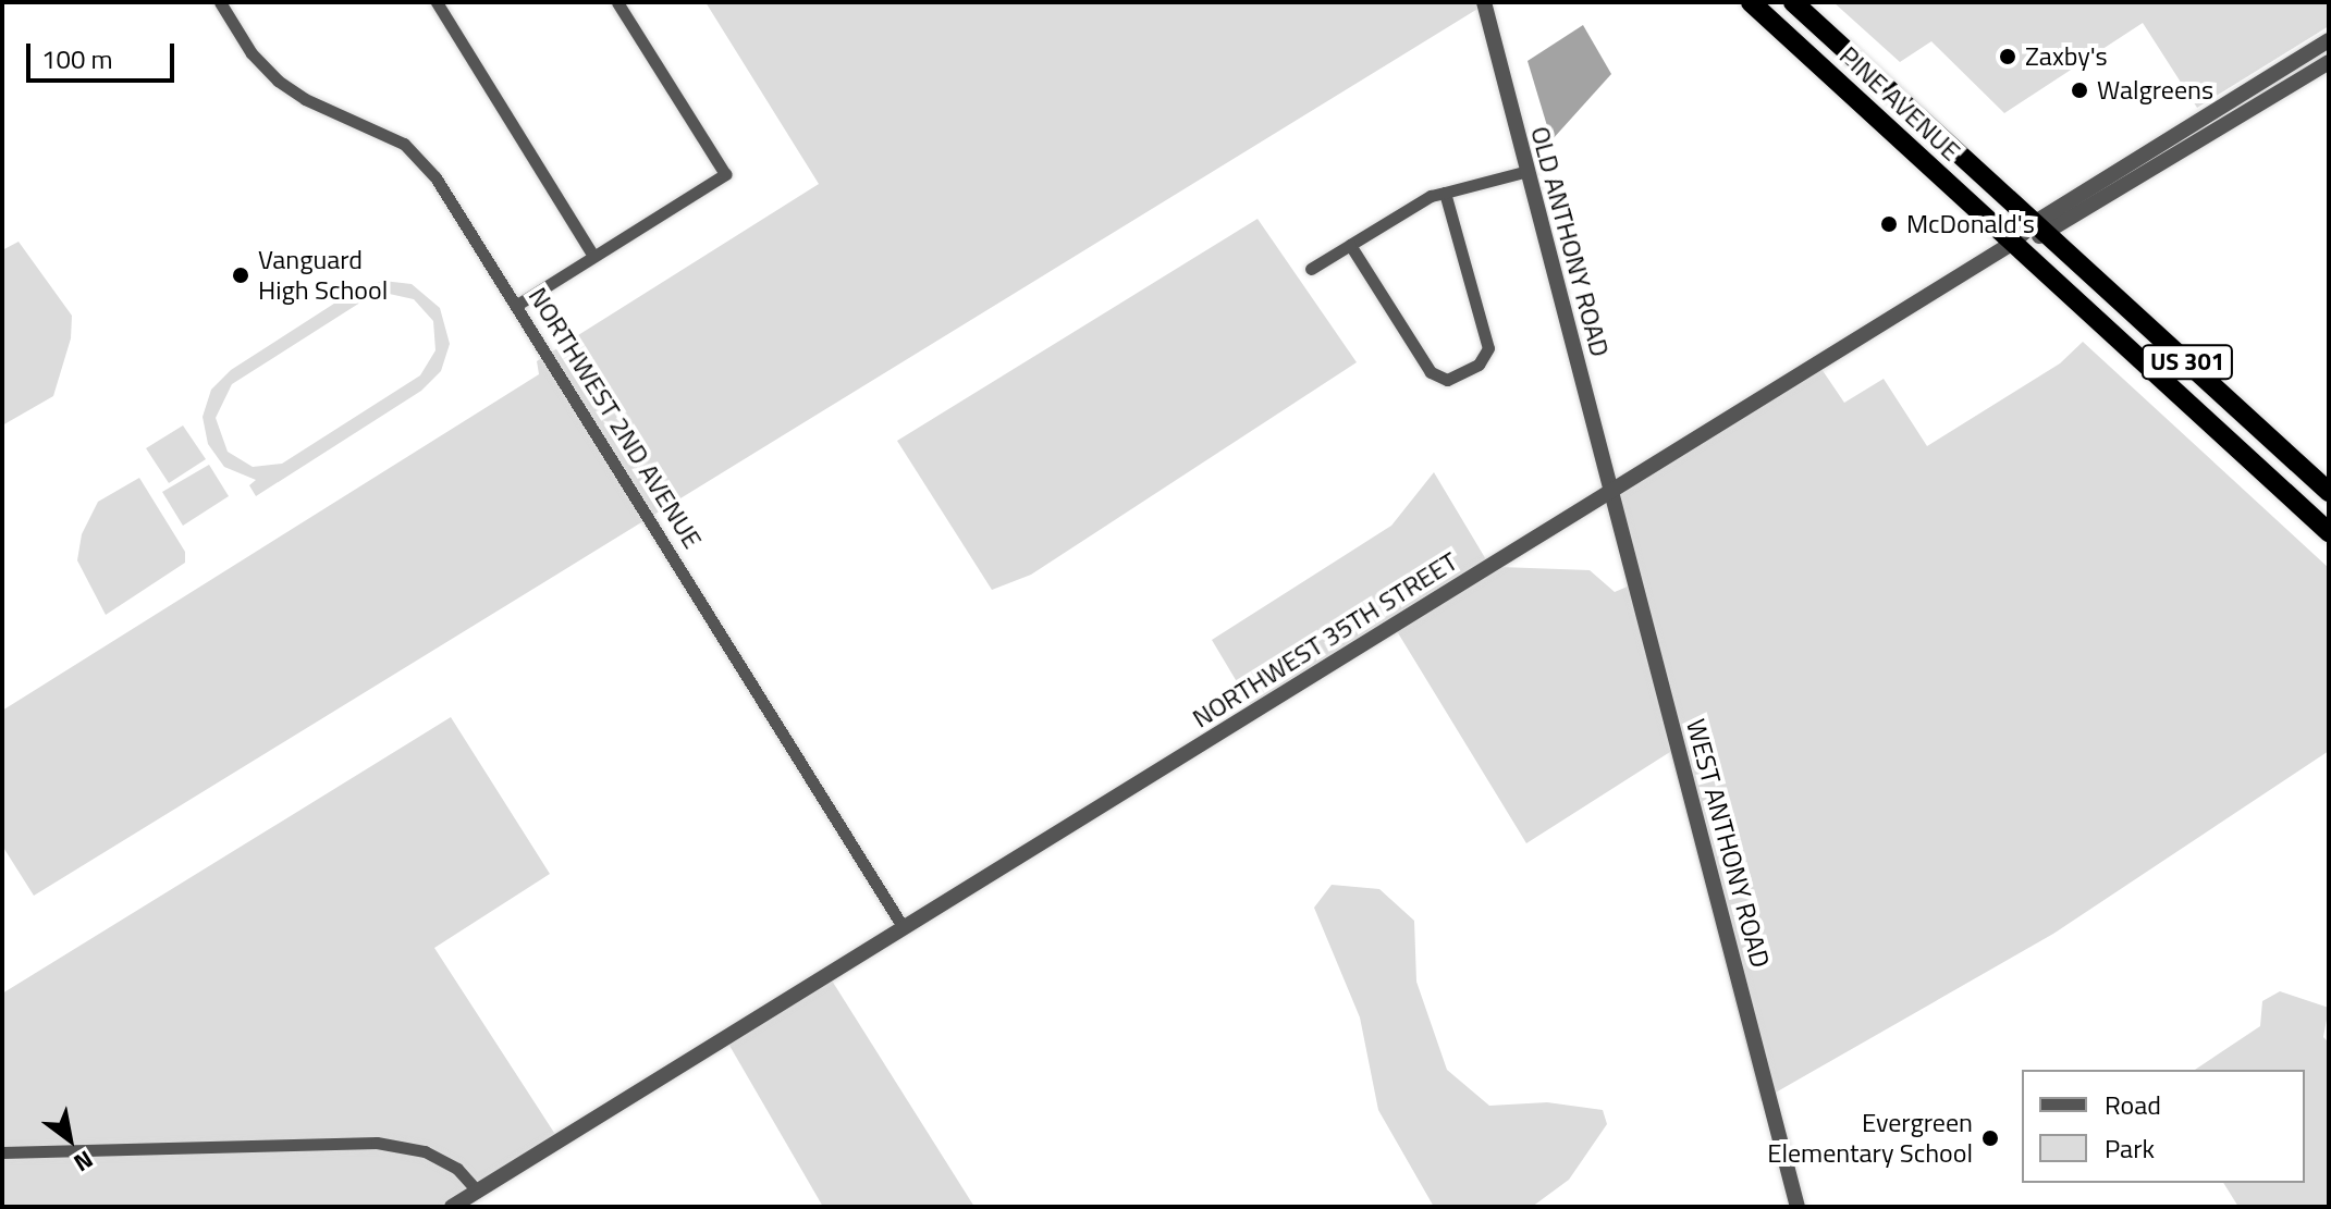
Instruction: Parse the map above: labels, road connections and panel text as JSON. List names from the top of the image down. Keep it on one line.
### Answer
{"streets":{"highway":["PINE AVENUE","US 301"],"street":["OLD ANTHONY ROAD","NORTHWEST 2ND AVENUE","NORTHWEST 35TH STREET","WEST ANTHONY ROAD"]},"crossings":[["PINE AVENUE","US 301"],["PINE AVENUE","NORTHWEST 35TH STREET"],["OLD ANTHONY ROAD","NORTHWEST 35TH STREET"],["OLD ANTHONY ROAD","WEST ANTHONY ROAD"],["US 301","NORTHWEST 35TH STREET"],["NORTHWEST 2ND AVENUE","NORTHWEST 35TH STREET"],["NORTHWEST 35TH STREET","WEST ANTHONY ROAD"]],"places":["Zaxby's","Walgreens","McDonald's","Vanguard High School","Evergreen Elementary School"],"legend":["Road","Park"],"scale_bar":"100 m","north":"bottom right"}
